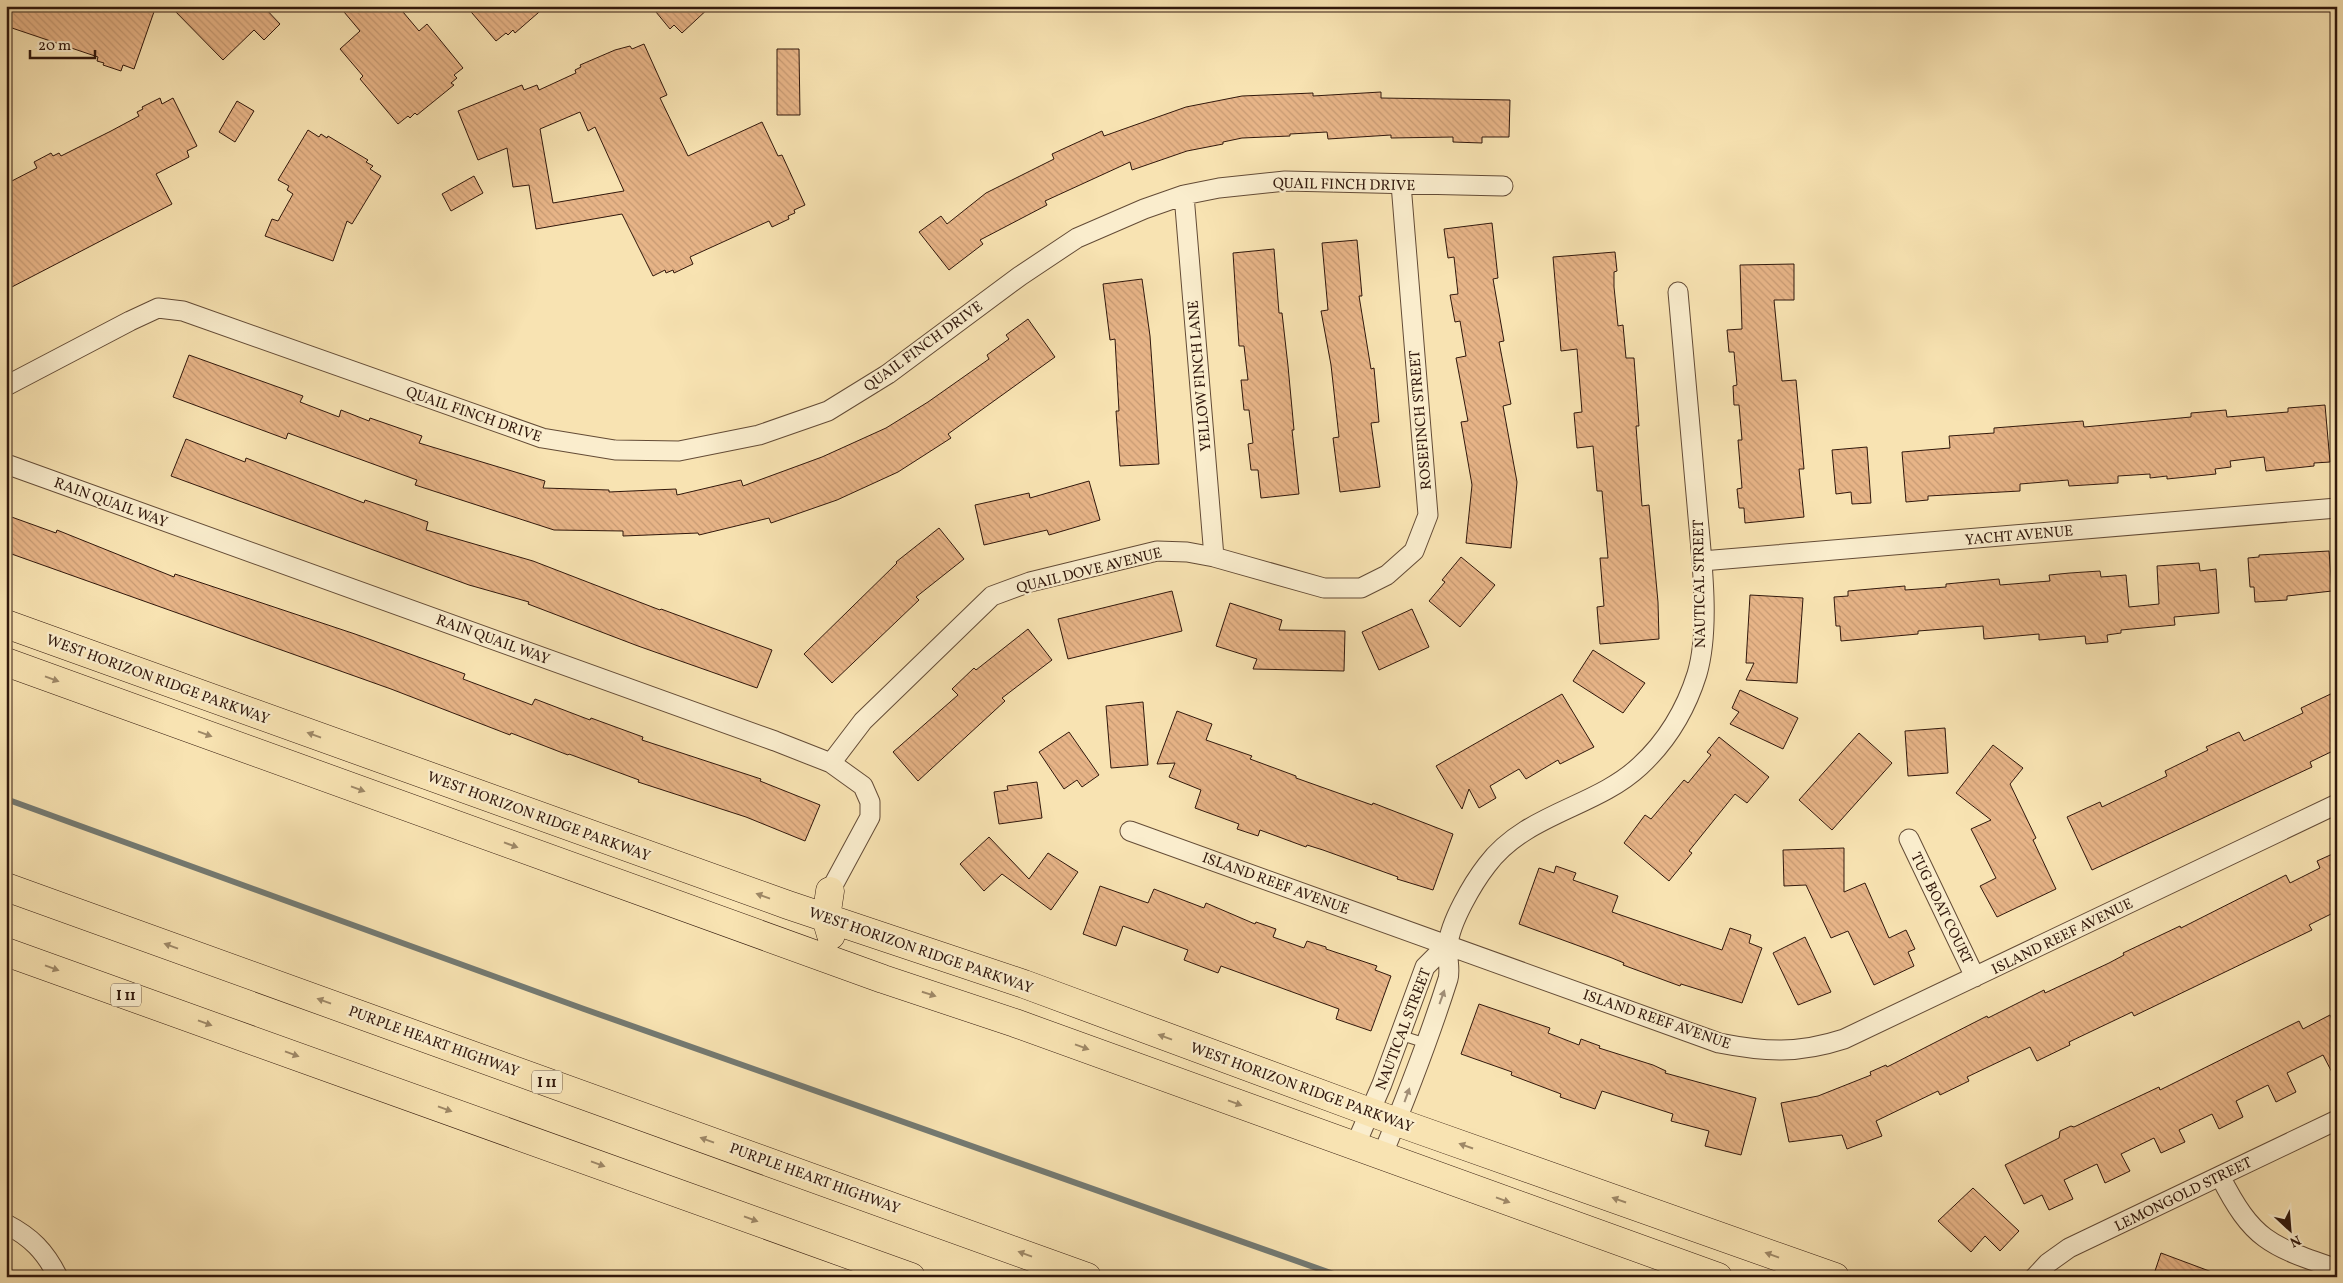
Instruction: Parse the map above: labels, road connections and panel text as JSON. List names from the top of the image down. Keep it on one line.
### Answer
{"streets":{"main road":["WEST HORIZON RIDGE PARKWAY","I 11","PURPLE HEART HIGHWAY"],"street":["QUAIL FINCH DRIVE","YELLOW FINCH LANE","ROSEFINCH STREET","RAIN QUAIL WAY","YACHT AVENUE","QUAIL DOVE AVENUE","NAUTICAL STREET","ISLAND REEF AVENUE","TUG BOAT COURT","LEMONGOLD STREET"]},"crossings":[["QUAIL FINCH DRIVE","YELLOW FINCH LANE"],["QUAIL FINCH DRIVE","ROSEFINCH STREET"],["YELLOW FINCH LANE","QUAIL DOVE AVENUE"],["ROSEFINCH STREET","QUAIL DOVE AVENUE"],["RAIN QUAIL WAY","QUAIL DOVE AVENUE"],["YACHT AVENUE","NAUTICAL STREET"],["NAUTICAL STREET","WEST HORIZON RIDGE PARKWAY"],["NAUTICAL STREET","ISLAND REEF AVENUE"],["ISLAND REEF AVENUE","TUG BOAT COURT"]],"scale_bar":"20 m","north":"bottom right"}
